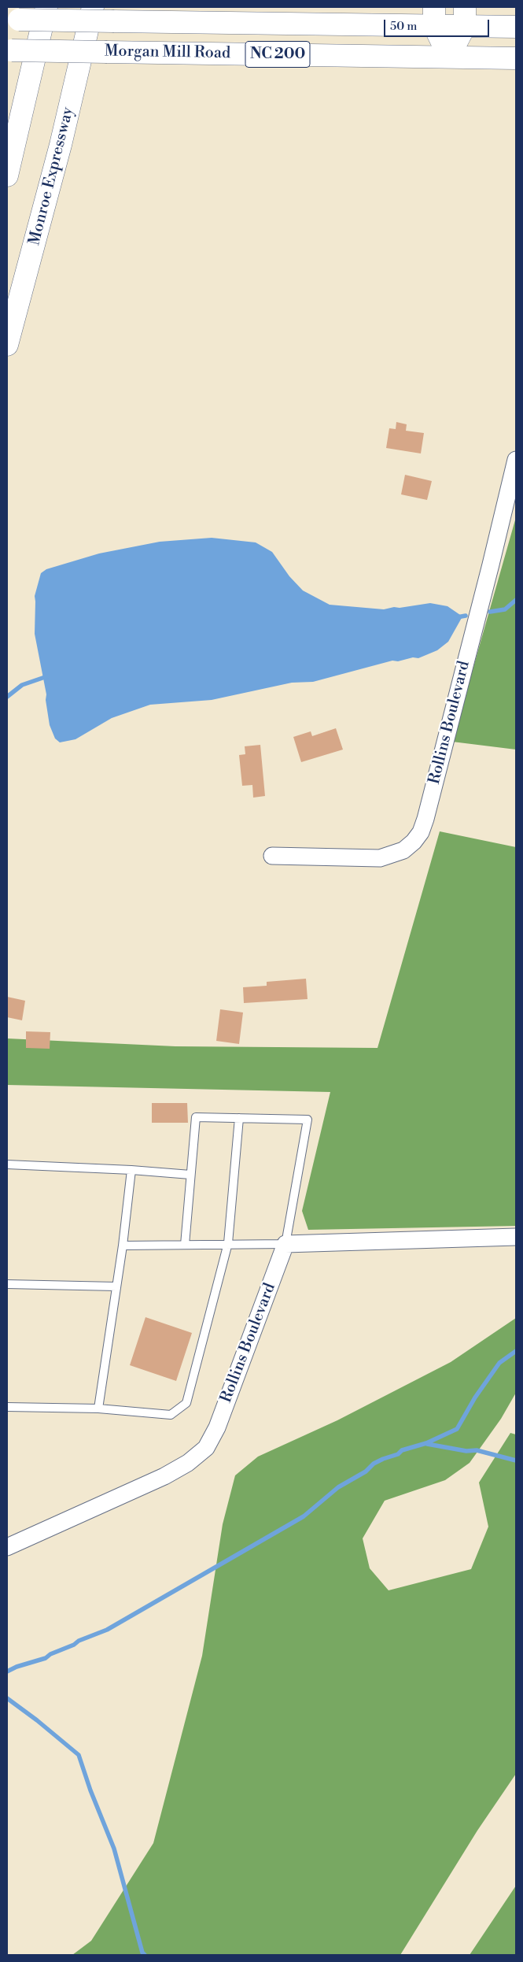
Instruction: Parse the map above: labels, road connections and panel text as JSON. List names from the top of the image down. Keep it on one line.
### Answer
{"streets":{"main road":["Morgan Mill Road","NC 200","Monroe Expressway"],"street":["Rollins Boulevard"]},"scale_bar":"50 m"}
